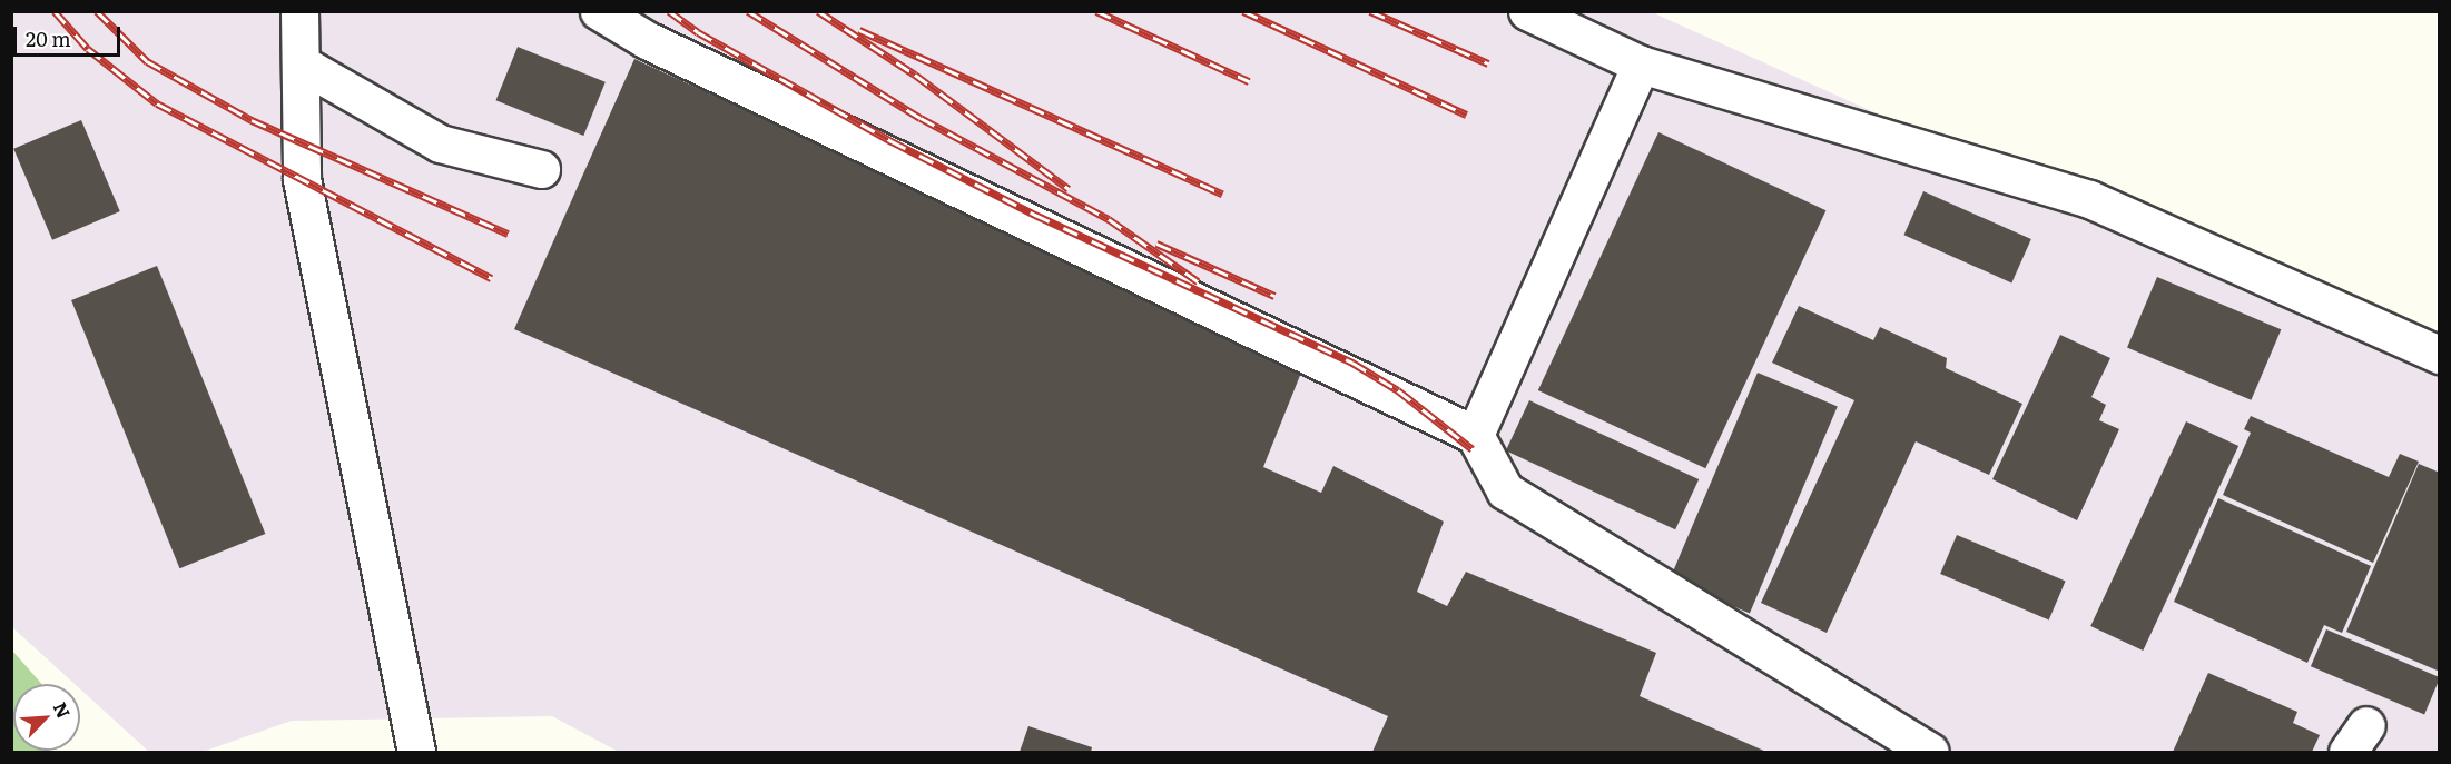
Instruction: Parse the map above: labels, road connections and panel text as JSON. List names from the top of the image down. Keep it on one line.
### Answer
{"scale_bar":"20 m","north":"top right"}
